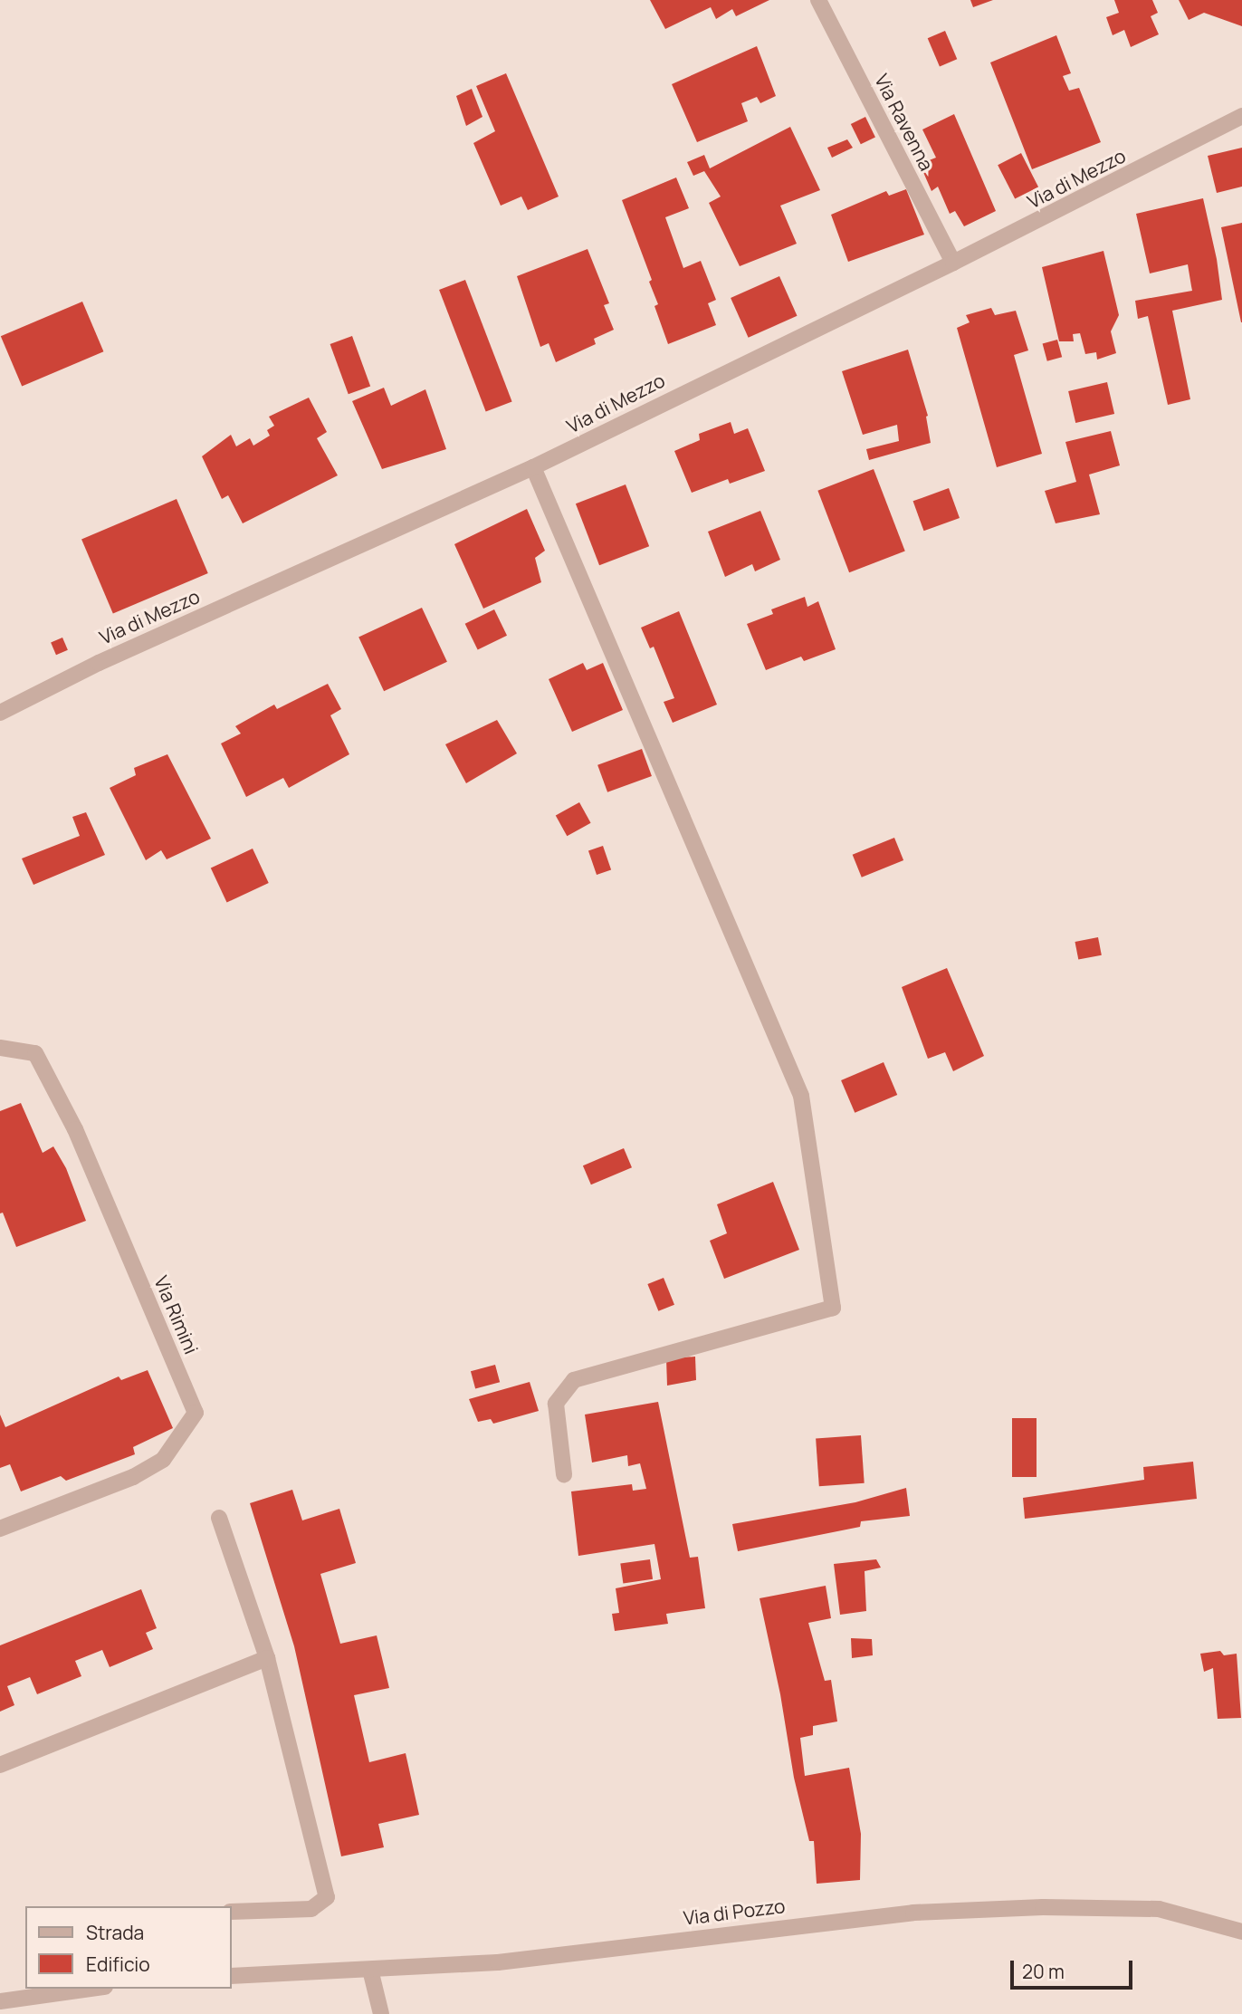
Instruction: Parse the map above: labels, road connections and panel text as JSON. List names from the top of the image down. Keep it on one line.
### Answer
{"streets":{"street":["Via Ravenna","Via di Mezzo","Via Rimini","Via di Pozzo"]},"crossings":[["Via Ravenna","Via di Mezzo"]],"legend":["Strada","Edificio"],"scale_bar":"20 m"}
